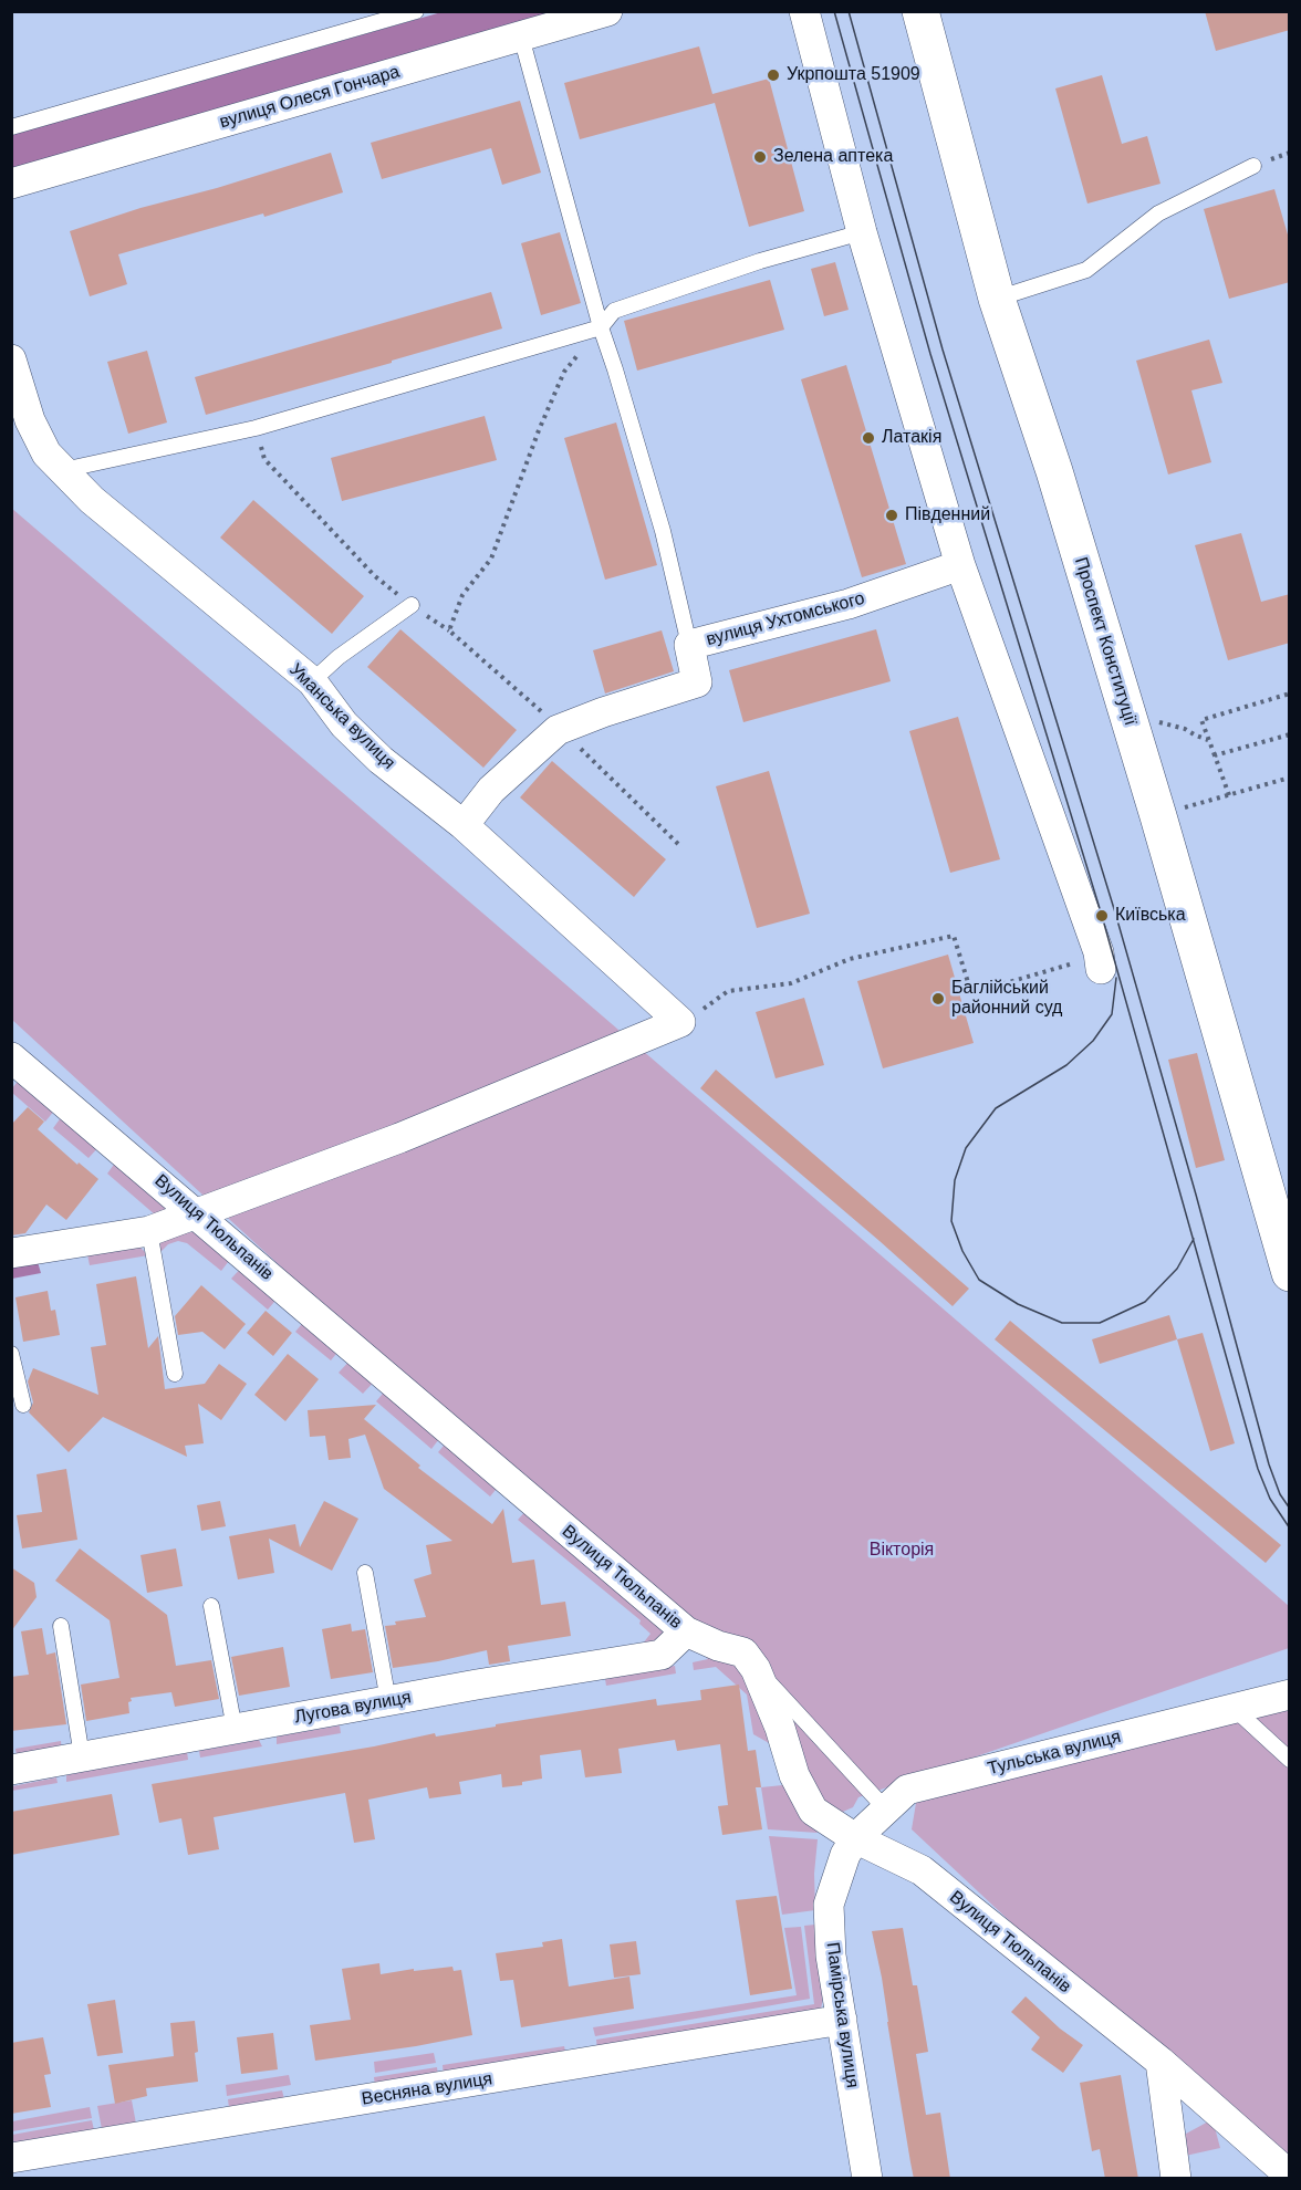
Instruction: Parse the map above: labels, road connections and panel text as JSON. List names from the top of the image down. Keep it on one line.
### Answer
{"streets":{"street":["вулиця Олеся Гончара","вулиця Ухтомського","Проспект Конституції","Уманська вулиця","Вулиця Тюльпанів","Лугова вулиця","Тульська вулиця","Памірська вулиця","Весняна вулиця"]},"crossings":[["вулиця Ухтомського","Уманська вулиця"],["Вулиця Тюльпанів","Лугова вулиця"],["Вулиця Тюльпанів","Тульська вулиця"],["Вулиця Тюльпанів","Памірська вулиця"],["Тульська вулиця","Памірська вулиця"],["Памірська вулиця","Весняна вулиця"]],"parks":["Вікторія"],"places":["Укрпошта 51909","Зелена аптека","Латакія","Південний","Київська","Баглійський районний суд"]}
